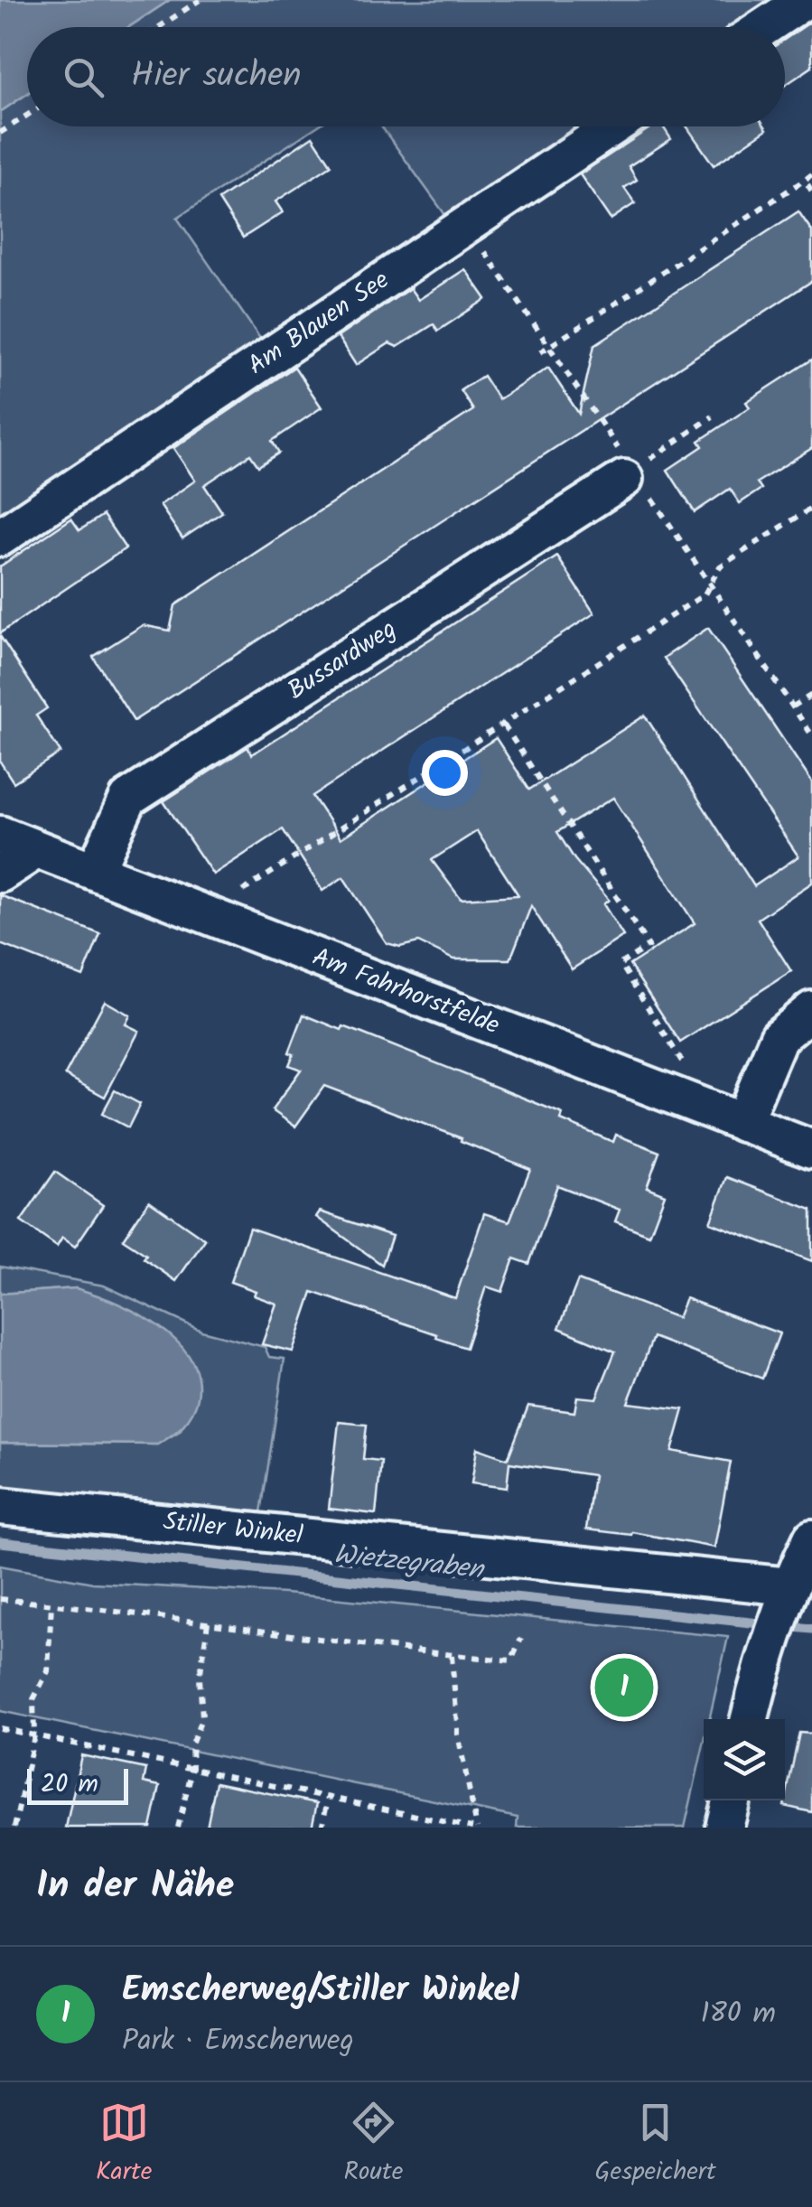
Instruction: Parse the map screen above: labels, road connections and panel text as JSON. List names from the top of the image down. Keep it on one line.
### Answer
{"streets":{"street":["Am Blauen See","Bussardweg","Am Fahrhorstfelde","Stiller Winkel"]},"crossings":[["Bussardweg","Am Fahrhorstfelde"]],"water":["Wietzegraben"],"scale_bar":"20 m","page":{"search":"Hier suchen","pins":"1","scale":"20 m","heading":"In der Nähe","list":[{"mark":"1","name":"Emscherweg/Stiller Winkel","note":"Park · Emscherweg","value":"180 m"}],"nav":["Karte","Route","Gespeichert"]}}
